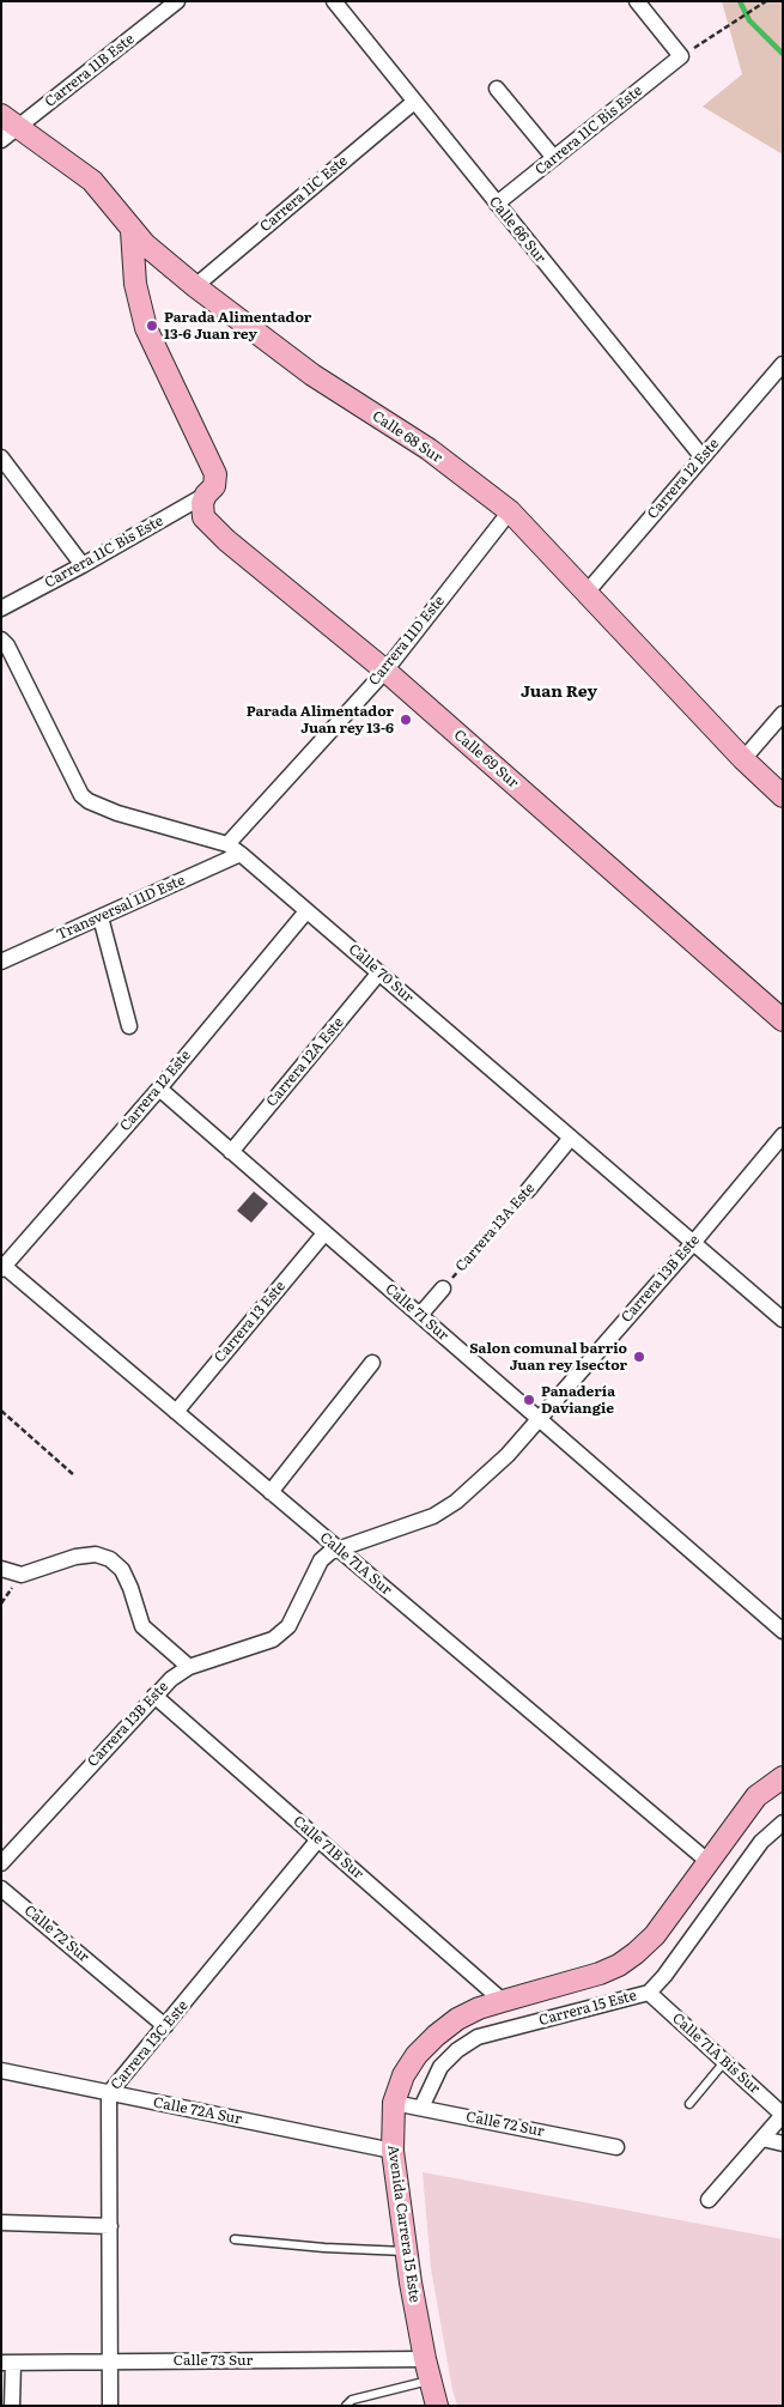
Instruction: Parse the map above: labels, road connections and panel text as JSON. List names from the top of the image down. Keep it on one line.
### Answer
{"streets":{"street":["Carrera 11B Este","Carrera 11C Bis Este","Carrera 11C Este","Calle 66 Sur","Calle 68 Sur","Carrera 12 Este","Carrera 11D Este","Calle 69 Sur","Transversal 11D Este","Calle 70 Sur","Carrera 12A Este","Carrera 13A Este","Carrera 13B Este","Calle 71 Sur","Carrera 13 Este","Calle 71A Sur","Calle 71B Sur","Calle 72 Sur","Carrera 15 Este","Carrera 13C Este","Calle 71A Bis Sur","Calle 72A Sur","Avenida Carrera 15 Este","Calle 73 Sur"]},"crossings":[["Carrera 11B Este","Calle 68 Sur"],["Carrera 11C Bis Este","Calle 66 Sur"],["Carrera 11C Bis Este","Calle 69 Sur"],["Carrera 11C Este","Calle 66 Sur"],["Carrera 11C Este","Calle 68 Sur"],["Calle 66 Sur","Carrera 12 Este"],["Calle 68 Sur","Carrera 12 Este"],["Calle 68 Sur","Carrera 11D Este"],["Carrera 12 Este","Calle 70 Sur"],["Carrera 12 Este","Calle 71 Sur"],["Carrera 12 Este","Calle 71A Sur"],["Carrera 11D Este","Calle 69 Sur"],["Carrera 11D Este","Calle 70 Sur"],["Transversal 11D Este","Calle 70 Sur"],["Calle 70 Sur","Carrera 12A Este"],["Calle 70 Sur","Carrera 13A Este"],["Calle 70 Sur","Carrera 13B Este"],["Carrera 12A Este","Calle 71 Sur"],["Carrera 13B Este","Calle 71 Sur"],["Carrera 13B Este","Calle 71A Sur"],["Carrera 13B Este","Calle 71B Sur"],["Calle 71 Sur","Carrera 13 Este"],["Carrera 13 Este","Calle 71A Sur"],["Calle 71A Sur","Avenida Carrera 15 Este"],["Calle 71B Sur","Carrera 13C Este"],["Calle 71B Sur","Avenida Carrera 15 Este"],["Calle 72 Sur","Carrera 15 Este"],["Calle 72 Sur","Carrera 13C Este"],["Calle 72 Sur","Avenida Carrera 15 Este"],["Carrera 15 Este","Calle 71A Bis Sur"],["Carrera 13C Este","Calle 72A Sur"],["Carrera 13C Este","Calle 73 Sur"],["Calle 72A Sur","Avenida Carrera 15 Este"],["Avenida Carrera 15 Este","Calle 73 Sur"]],"districts":["Juan Rey"],"places":["Parada Alimentador 13-6 Juan rey","Parada Alimentador Juan rey 13-6","Salon comunal barrio Juan rey 1sector","Panadería Daviangie"]}
